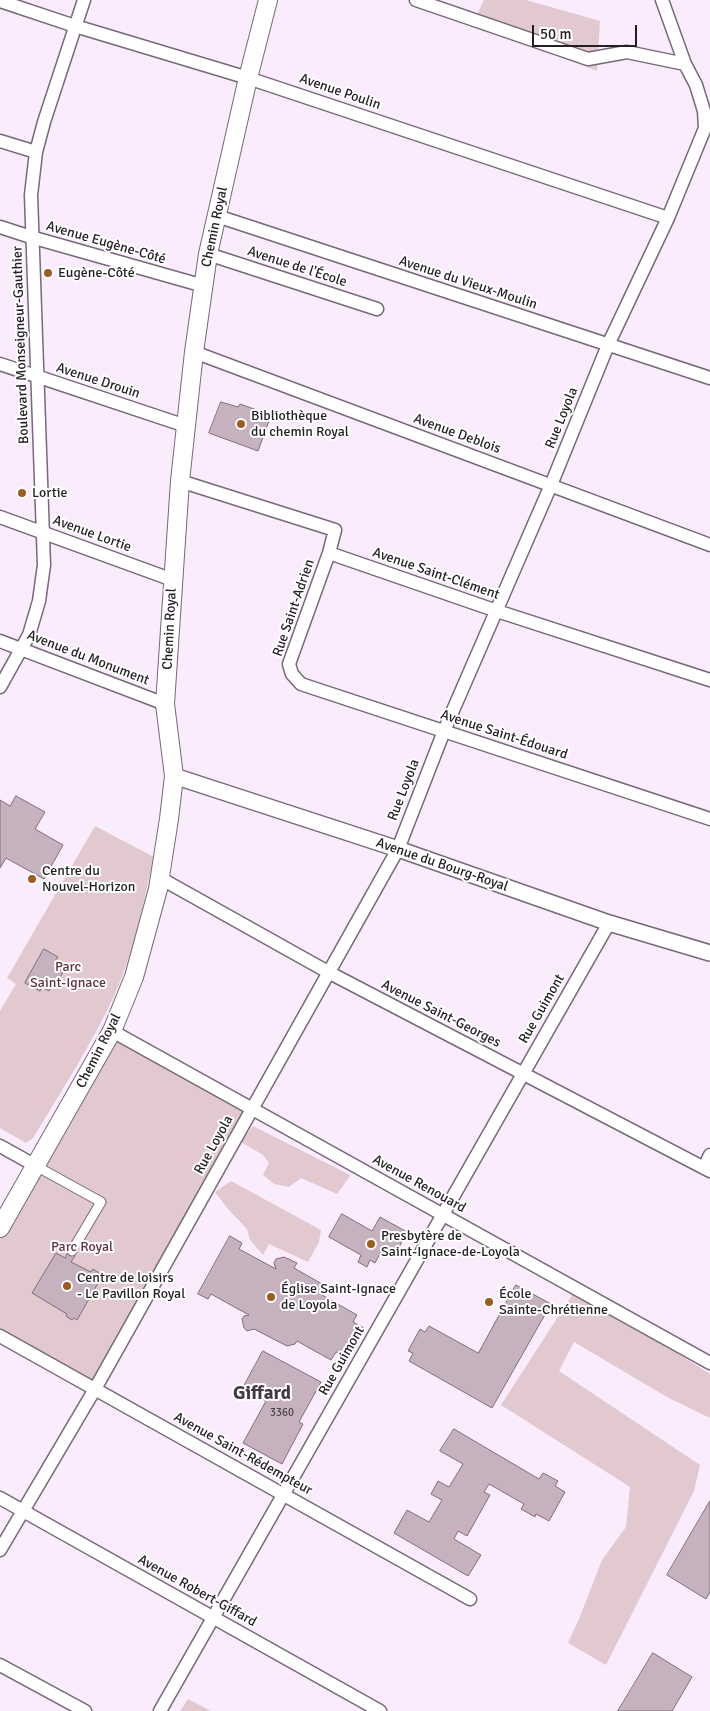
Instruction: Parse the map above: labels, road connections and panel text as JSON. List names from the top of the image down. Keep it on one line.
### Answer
{"streets":{"main road":["Chemin Royal"],"street":["Avenue Poulin","Avenue Eugène-Côté","Avenue de l'École","Avenue du Vieux-Moulin","Boulevard Monseigneur-Gauthier","Avenue Drouin","Rue Loyola","Avenue Deblois","Avenue Lortie","Avenue Saint-Clément","Rue Saint-Adrien","Avenue du Monument","Avenue Saint-Édouard","Avenue du Bourg-Royal","Rue Guimont","Avenue Saint-Georges","Avenue Renouard","Avenue Saint-Rédempteur","Avenue Robert-Giffard"]},"crossings":[["Avenue Poulin","Chemin Royal"],["Avenue Poulin","Boulevard Monseigneur-Gauthier"],["Avenue Poulin","Rue Loyola"],["Chemin Royal","Avenue Eugène-Côté"],["Chemin Royal","Avenue de l'École"],["Chemin Royal","Avenue du Vieux-Moulin"],["Chemin Royal","Avenue Drouin"],["Chemin Royal","Avenue Deblois"],["Chemin Royal","Avenue Lortie"],["Chemin Royal","Avenue du Monument"],["Chemin Royal","Avenue du Bourg-Royal"],["Chemin Royal","Avenue Saint-Georges"],["Chemin Royal","Avenue Renouard"],["Avenue Eugène-Côté","Boulevard Monseigneur-Gauthier"],["Avenue du Vieux-Moulin","Rue Loyola"],["Boulevard Monseigneur-Gauthier","Avenue Drouin"],["Boulevard Monseigneur-Gauthier","Avenue Lortie"],["Boulevard Monseigneur-Gauthier","Avenue du Monument"],["Rue Loyola","Avenue Deblois"],["Rue Loyola","Avenue Saint-Clément"],["Rue Loyola","Avenue Saint-Édouard"],["Rue Loyola","Avenue du Bourg-Royal"],["Rue Loyola","Avenue Saint-Georges"],["Rue Loyola","Avenue Renouard"],["Rue Loyola","Avenue Saint-Rédempteur"],["Rue Loyola","Avenue Robert-Giffard"],["Avenue Saint-Clément","Rue Saint-Adrien"],["Rue Saint-Adrien","Avenue Saint-Édouard"],["Avenue du Bourg-Royal","Rue Guimont"],["Rue Guimont","Avenue Saint-Georges"],["Rue Guimont","Avenue Renouard"],["Rue Guimont","Avenue Saint-Rédempteur"],["Rue Guimont","Avenue Robert-Giffard"]],"districts":["Giffard"],"parks":["Parc Saint-Ignace","Parc Royal"],"places":["Eugène-Côté","Bibliothèque du chemin Royal","Lortie","Centre du Nouvel-Horizon","Presbytère de Saint-Ignace-de-Loyola","Centre de loisirs - Le Pavillon Royal","Église Saint-Ignace de Loyola","École Sainte-Chrétienne"],"house_numbers":["3360"],"scale_bar":"50 m"}
